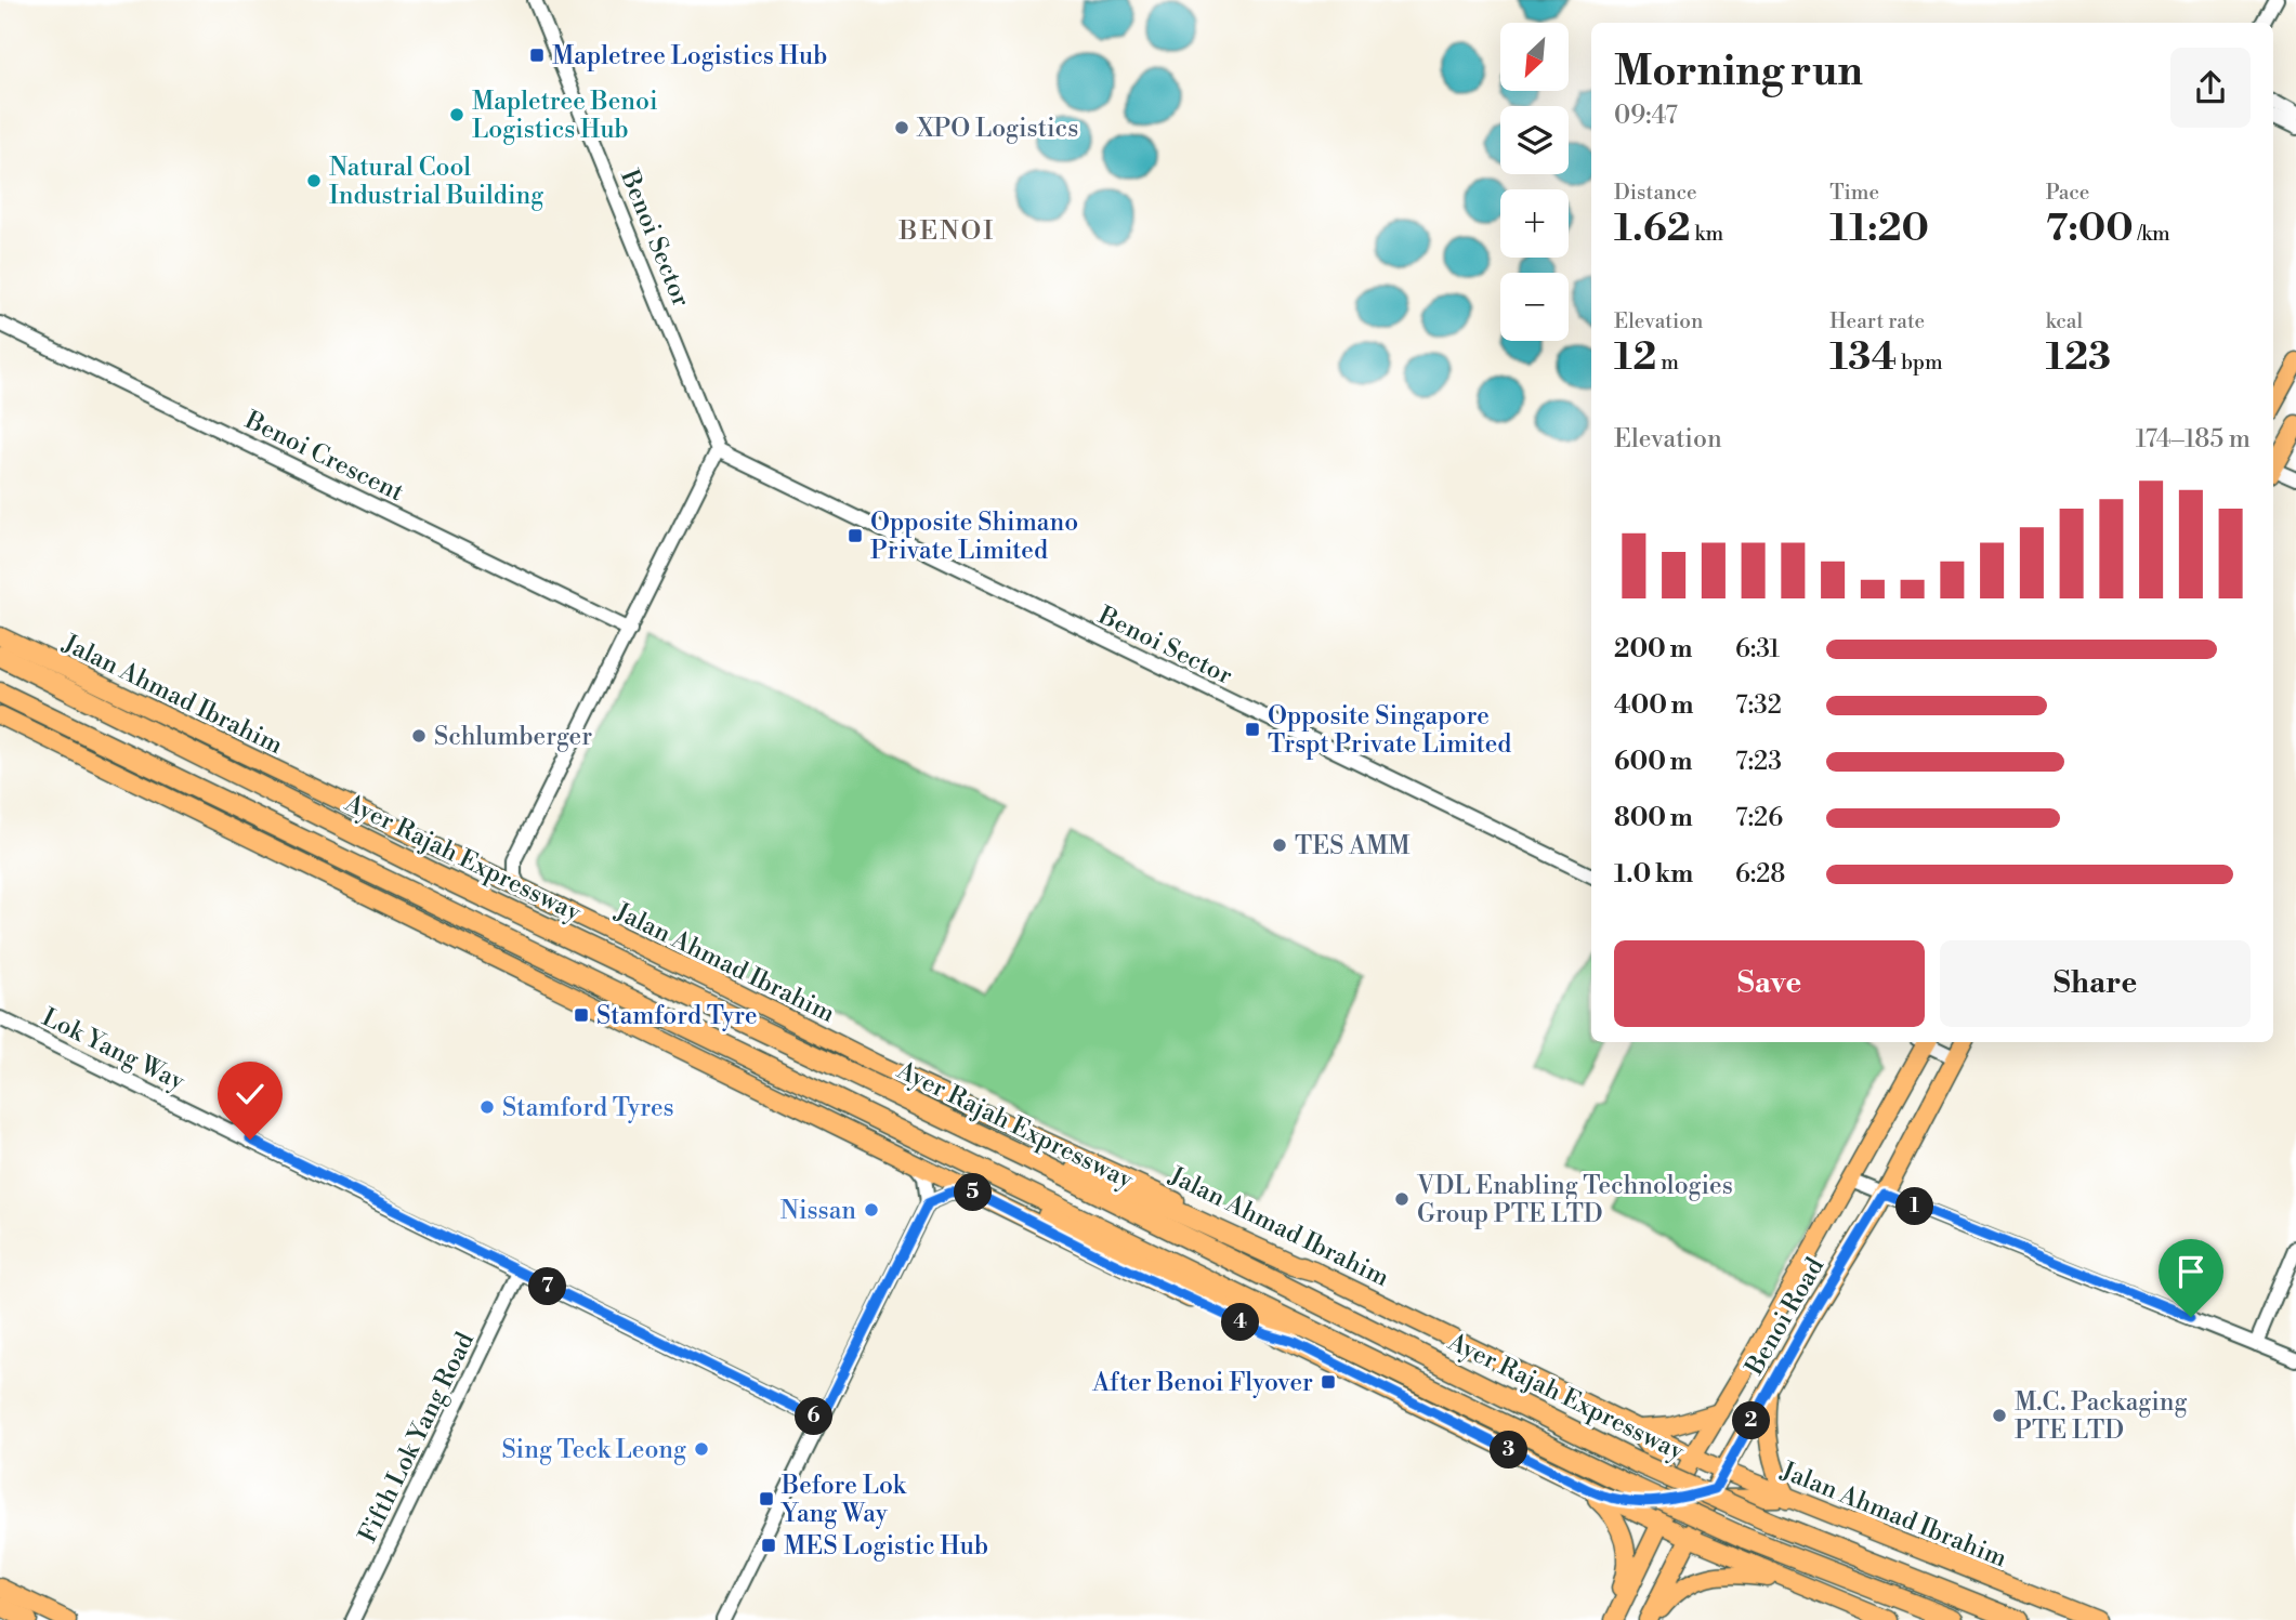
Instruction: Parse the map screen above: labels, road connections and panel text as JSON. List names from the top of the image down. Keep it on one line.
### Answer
{"streets":{"highway":["Ayer Rajah Expressway"],"main road":["Jalan Ahmad Ibrahim","Benoi Road"],"street":["Benoi Sector","Benoi Crescent","Lok Yang Way","Fifth Lok Yang Road"]},"crossings":[["Jalan Ahmad Ibrahim","Benoi Road"],["Lok Yang Way","Fifth Lok Yang Road"]],"districts":["BENOI"],"places":{"transit":["Mapletree Logistics Hub","Opposite Shimano Private Limited","Opposite Singapore Trspt Private Limited","Stamford Tyre","After Benoi Flyover","Before Lok Yang Way","MES Logistic Hub"],"other":["Mapletree Benoi Logistics Hub","XPO Logistics","Natural Cool Industrial Building","Schlumberger","TES AMM","Stamford Tyres","VDL Enabling Technologies Group PTE LTD","Nissan","M.C. Packaging PTE LTD","Sing Teck Leong"]},"north":"bottom left","page":{"map_buttons":["+","−"],"heading":["Morning run","09:47"],"stats":[["Distance","1.62 km"],["Time","11:20"],["Pace","7:00 /km"],["Elevation","12 m"],["Heart rate","134 bpm"],["kcal","123"]],"chart":["Elevation","174–185 m"],"list":[{"name":"200 m","note":"6:31"},{"name":"400 m","note":"7:32"},{"name":"600 m","note":"7:23"},{"name":"800 m","note":"7:26"},{"name":"1.0 km","note":"6:28"}],"buttons":["Save","Share"],"pins":["5","1","7","4","6","2","3"]}}
